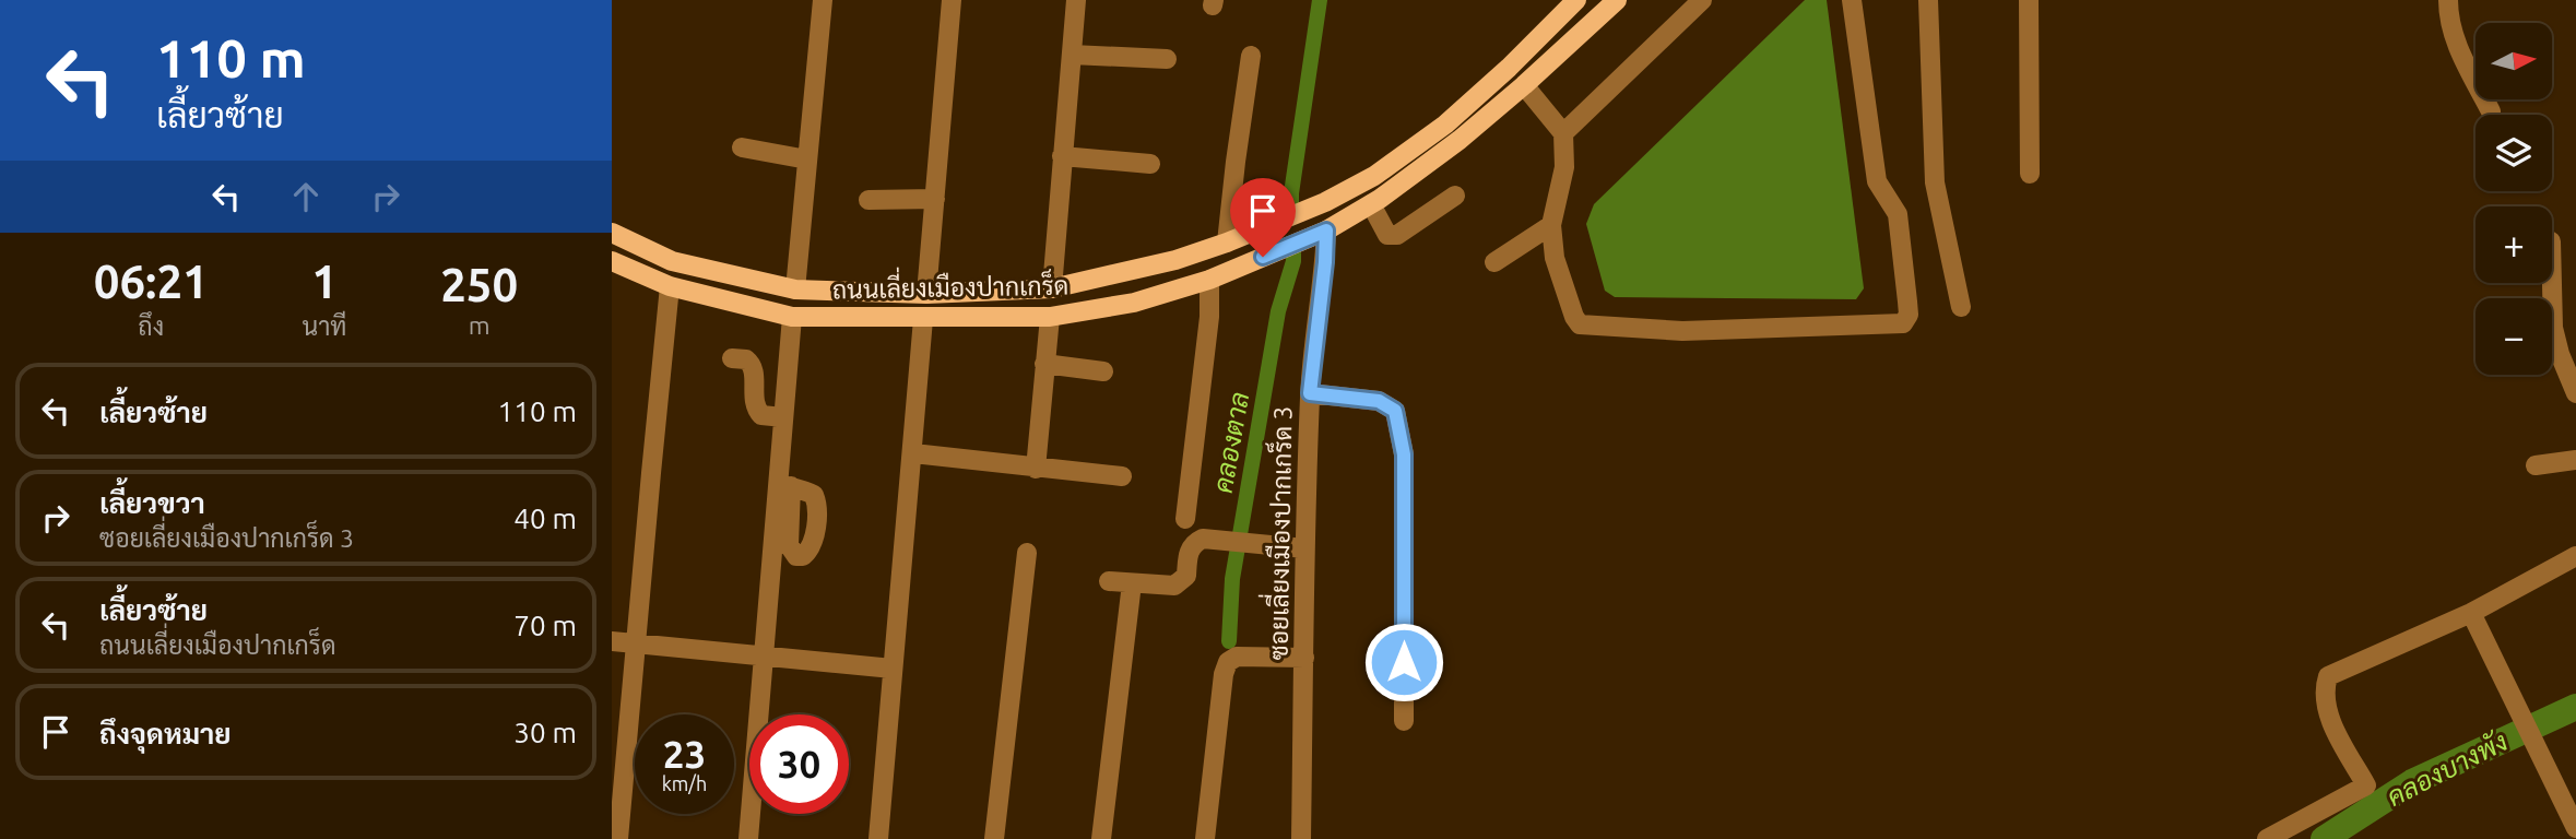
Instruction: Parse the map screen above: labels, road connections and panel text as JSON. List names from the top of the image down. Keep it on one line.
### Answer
{"streets":{"main road":["ถนนเลี่ยงเมืองปากเกร็ด"],"street":["ซอยเลี่ยงเมืองปากเกร็ด 3"]},"crossings":[["ถนนเลี่ยงเมืองปากเกร็ด","ซอยเลี่ยงเมืองปากเกร็ด 3"]],"water":["คลองตาล","คลองบางพัง"],"north":"right","page":{"turn":["110 m","เลี้ยวซ้าย"],"map_buttons":["+","−"],"eta":["06:21","ถึง","1","นาที","250","m"],"list":[{"name":"เลี้ยวซ้าย","value":"110 m"},{"name":"เลี้ยวขวา","note":"ซอยเลี่ยงเมืองปากเกร็ด 3","value":"40 m"},{"name":"เลี้ยวซ้าย","note":"ถนนเลี่ยงเมืองปากเกร็ด","value":"70 m"},{"name":"ถึงจุดหมาย","value":"30 m"}],"speed":"23 km/h","limit":"30"}}
